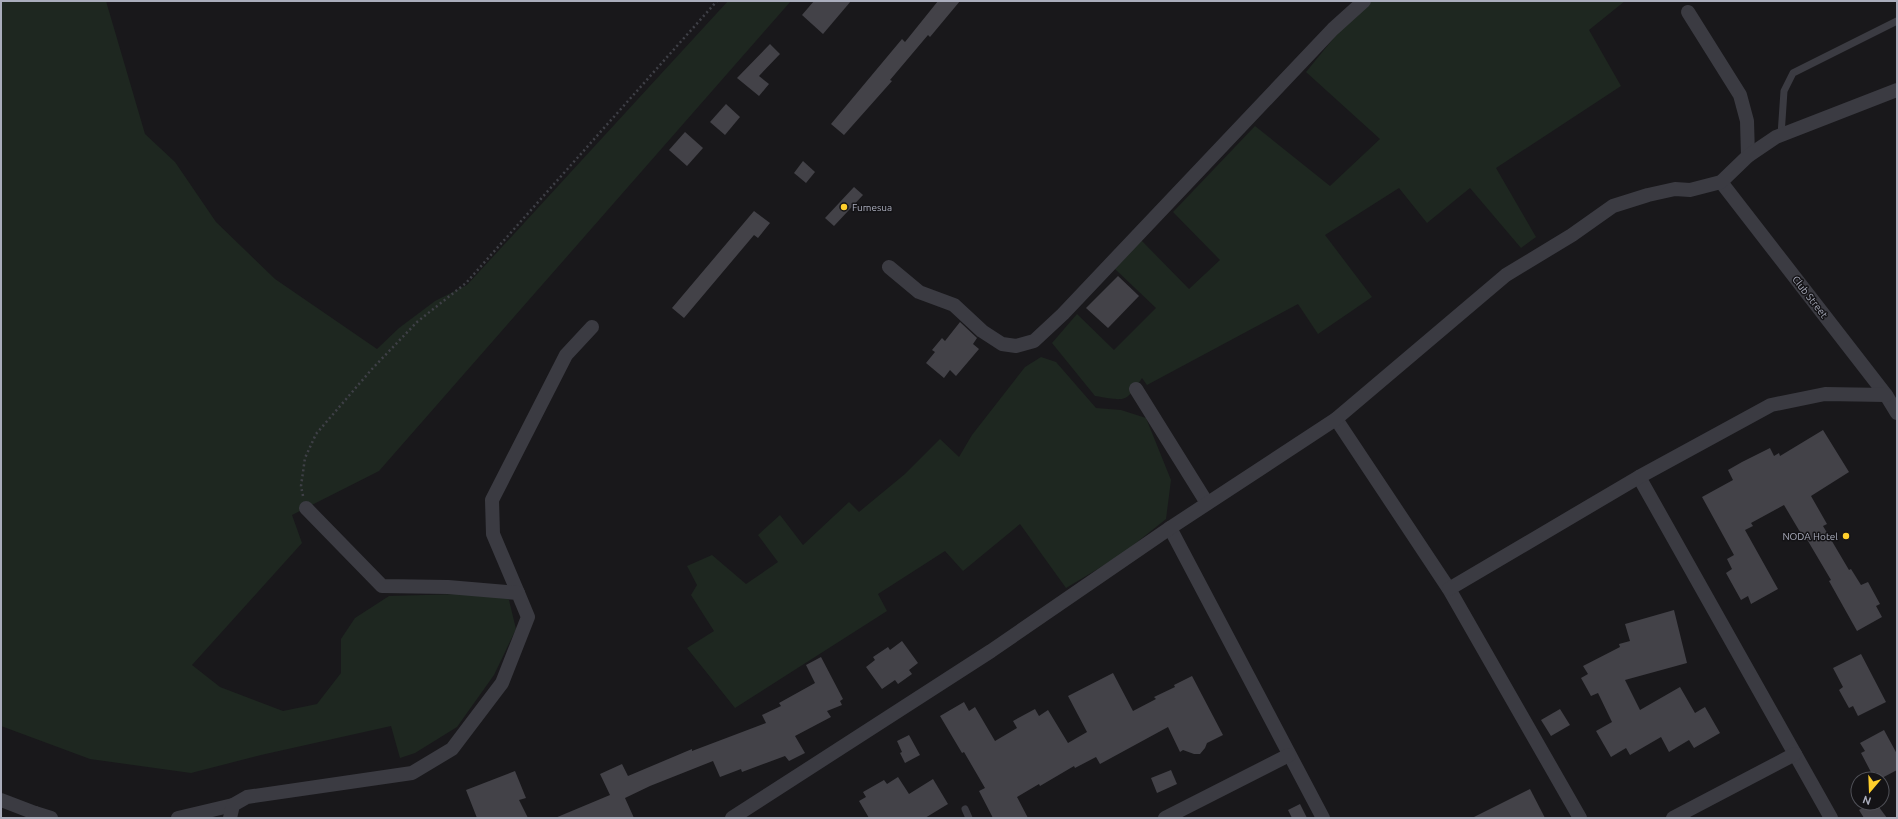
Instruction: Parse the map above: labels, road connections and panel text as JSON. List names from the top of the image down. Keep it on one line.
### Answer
{"streets":{"street":["Club Street"]},"places":["Fumesua","NODA Hotel"],"north":"bottom"}
